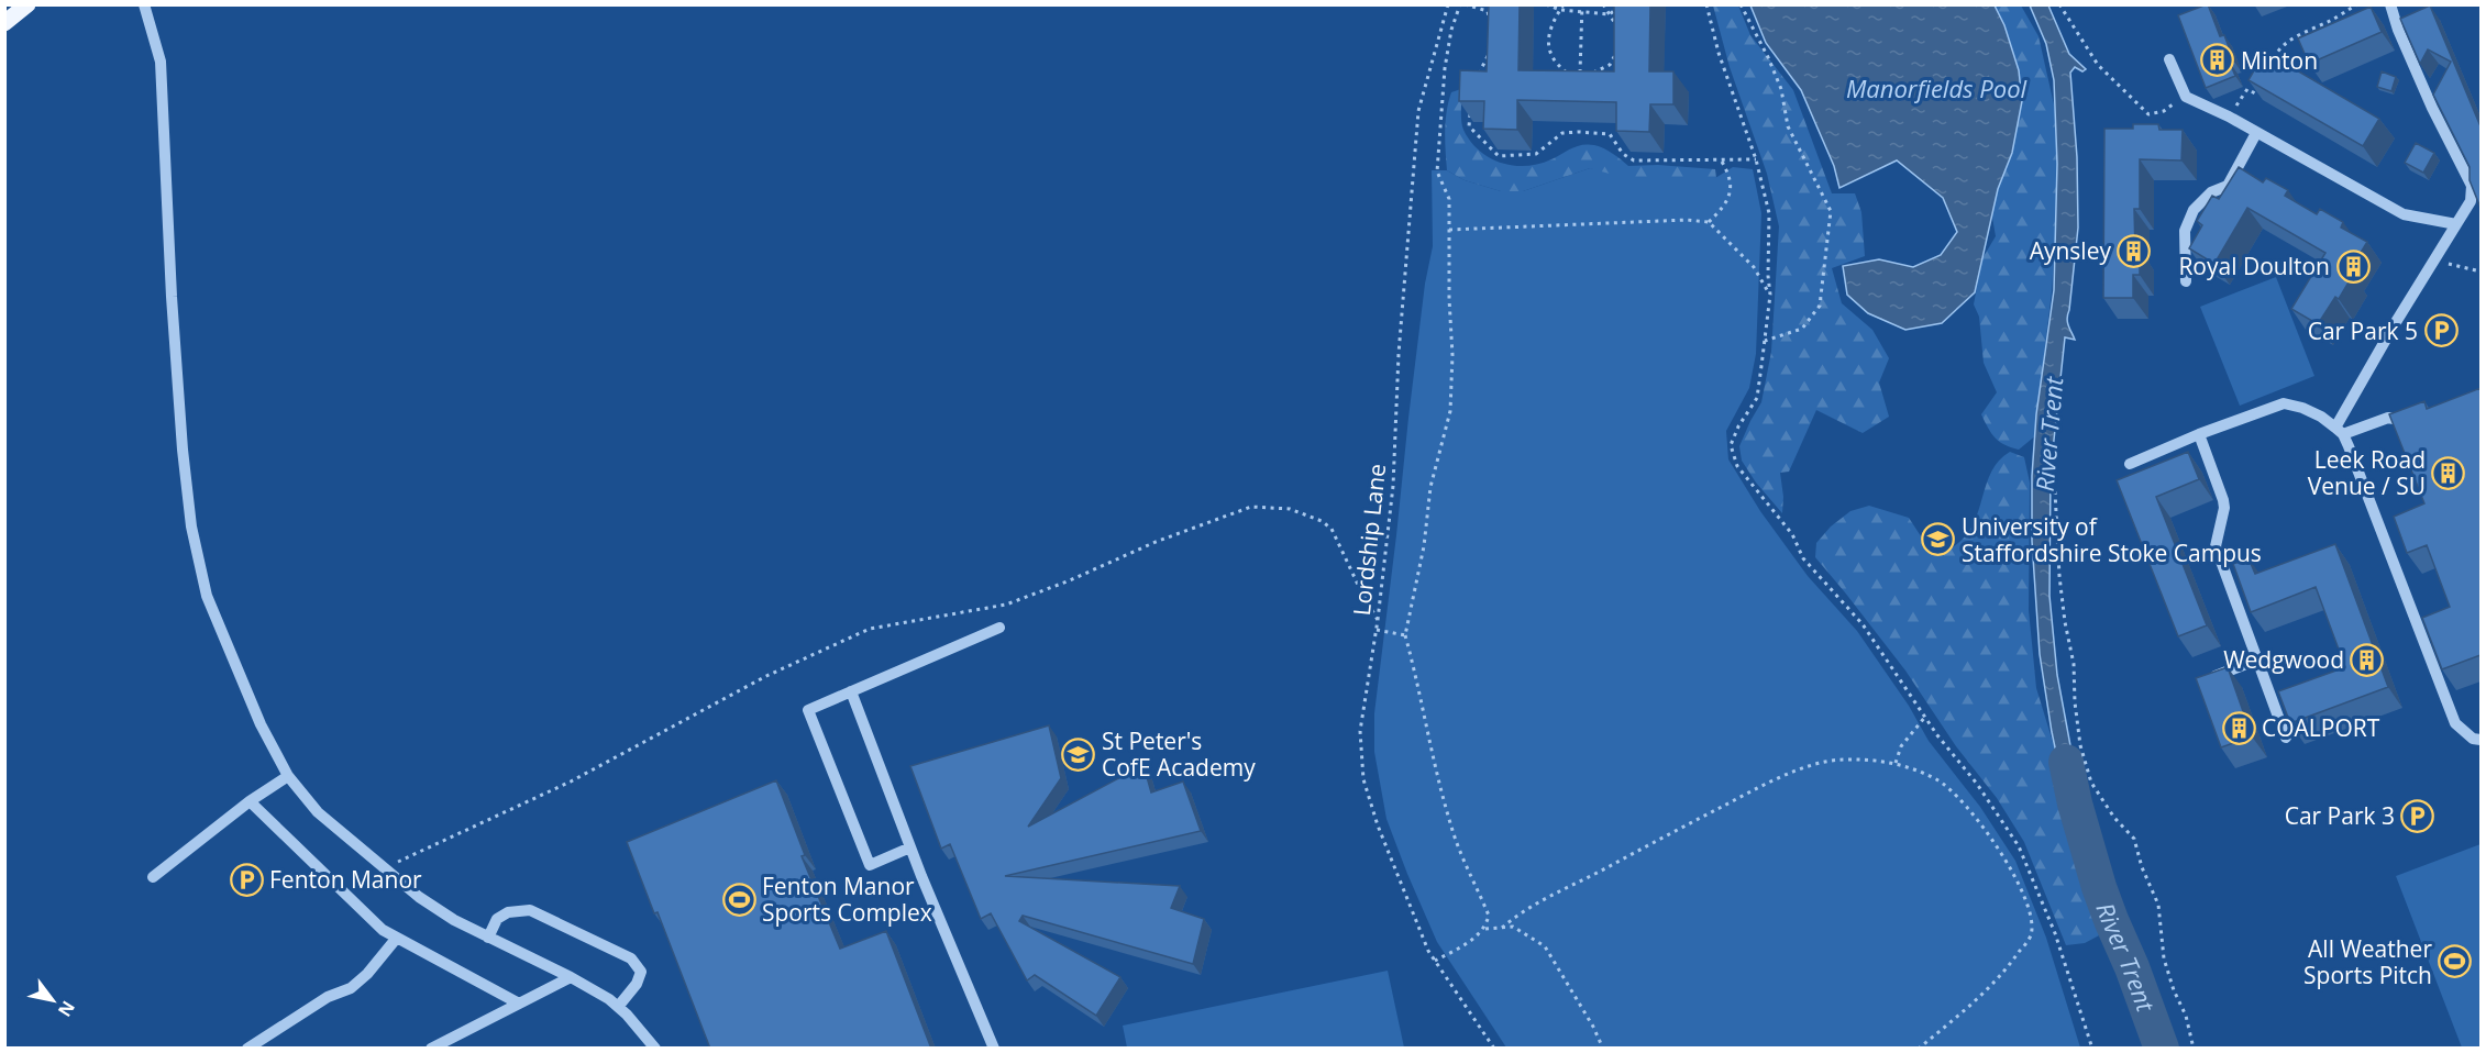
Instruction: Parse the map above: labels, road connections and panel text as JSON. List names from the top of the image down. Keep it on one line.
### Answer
{"streets":{"path":["Lordship Lane"]},"water":["Manorfields Pool","River Trent"],"places":{"building":["Minton","Aynsley","Royal Doulton","Leek Road Venue / SU","Wedgwood","COALPORT"],"parking":["Car Park 5","Car Park 3","Fenton Manor"],"school or university":["University of Staffordshire Stoke Campus","St Peter's CofE Academy"],"sports":["Fenton Manor Sports Complex","All Weather Sports Pitch"]},"north":"bottom right"}
